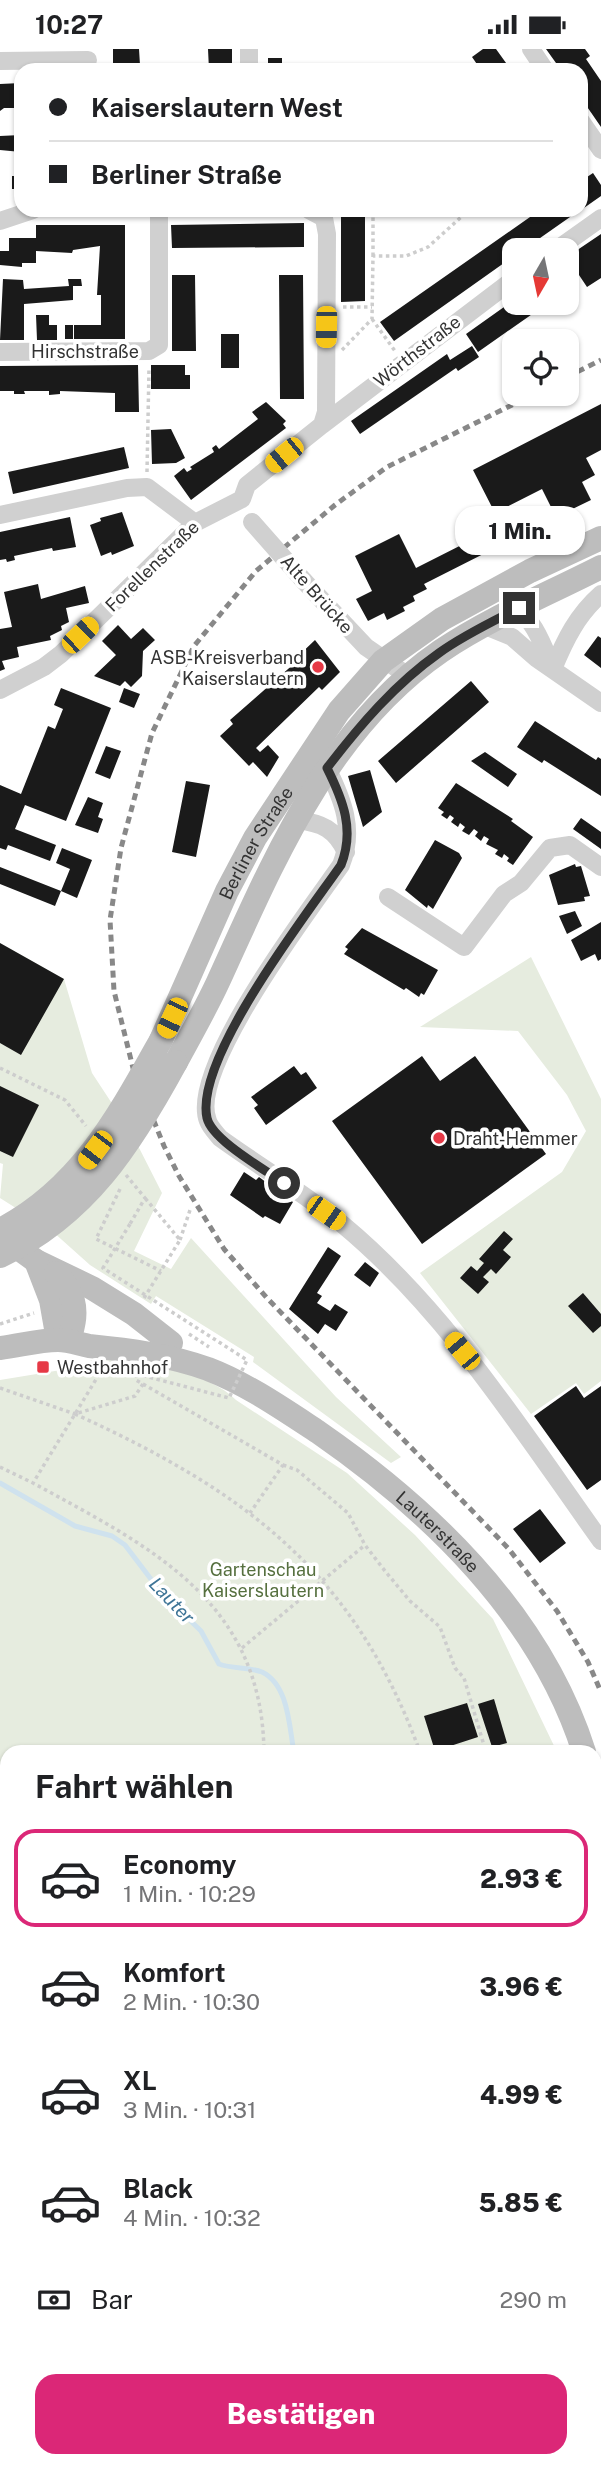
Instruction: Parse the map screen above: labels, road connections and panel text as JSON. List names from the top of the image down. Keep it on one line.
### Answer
{"streets":{"main road":["Berliner Straße","Lauterstraße"],"street":["Hirschstraße","Wörthstraße","Forellenstraße","Alte Brücke"]},"crossings":[["Wörthstraße","Forellenstraße"],["Wörthstraße","Alte Brücke"],["Forellenstraße","Alte Brücke"],["Alte Brücke","Berliner Straße"]],"water":["Lauter"],"parks":["Gartenschau Kaiserslautern"],"places":{"other":["ASB-Kreisverband Kaiserslautern","Draht-Hemmer"],"transit":["Westbahnhof"]},"north":"bottom","page":{"status":"10:27","banner":["Kaiserslautern West","Berliner Straße"],"bubble":"1 Min.","heading":"Fahrt wählen","list":[{"name":"Economy","note":"1 Min. · 10:29","value":"2.93 €"},{"name":"Komfort","note":"2 Min. · 10:30","value":"3.96 €"},{"name":"XL","note":"3 Min. · 10:31","value":"4.99 €"},{"name":"Black","note":"4 Min. · 10:32","value":"5.85 €"}],"pay":["Bar","290 m"],"buttons":"Bestätigen"}}
